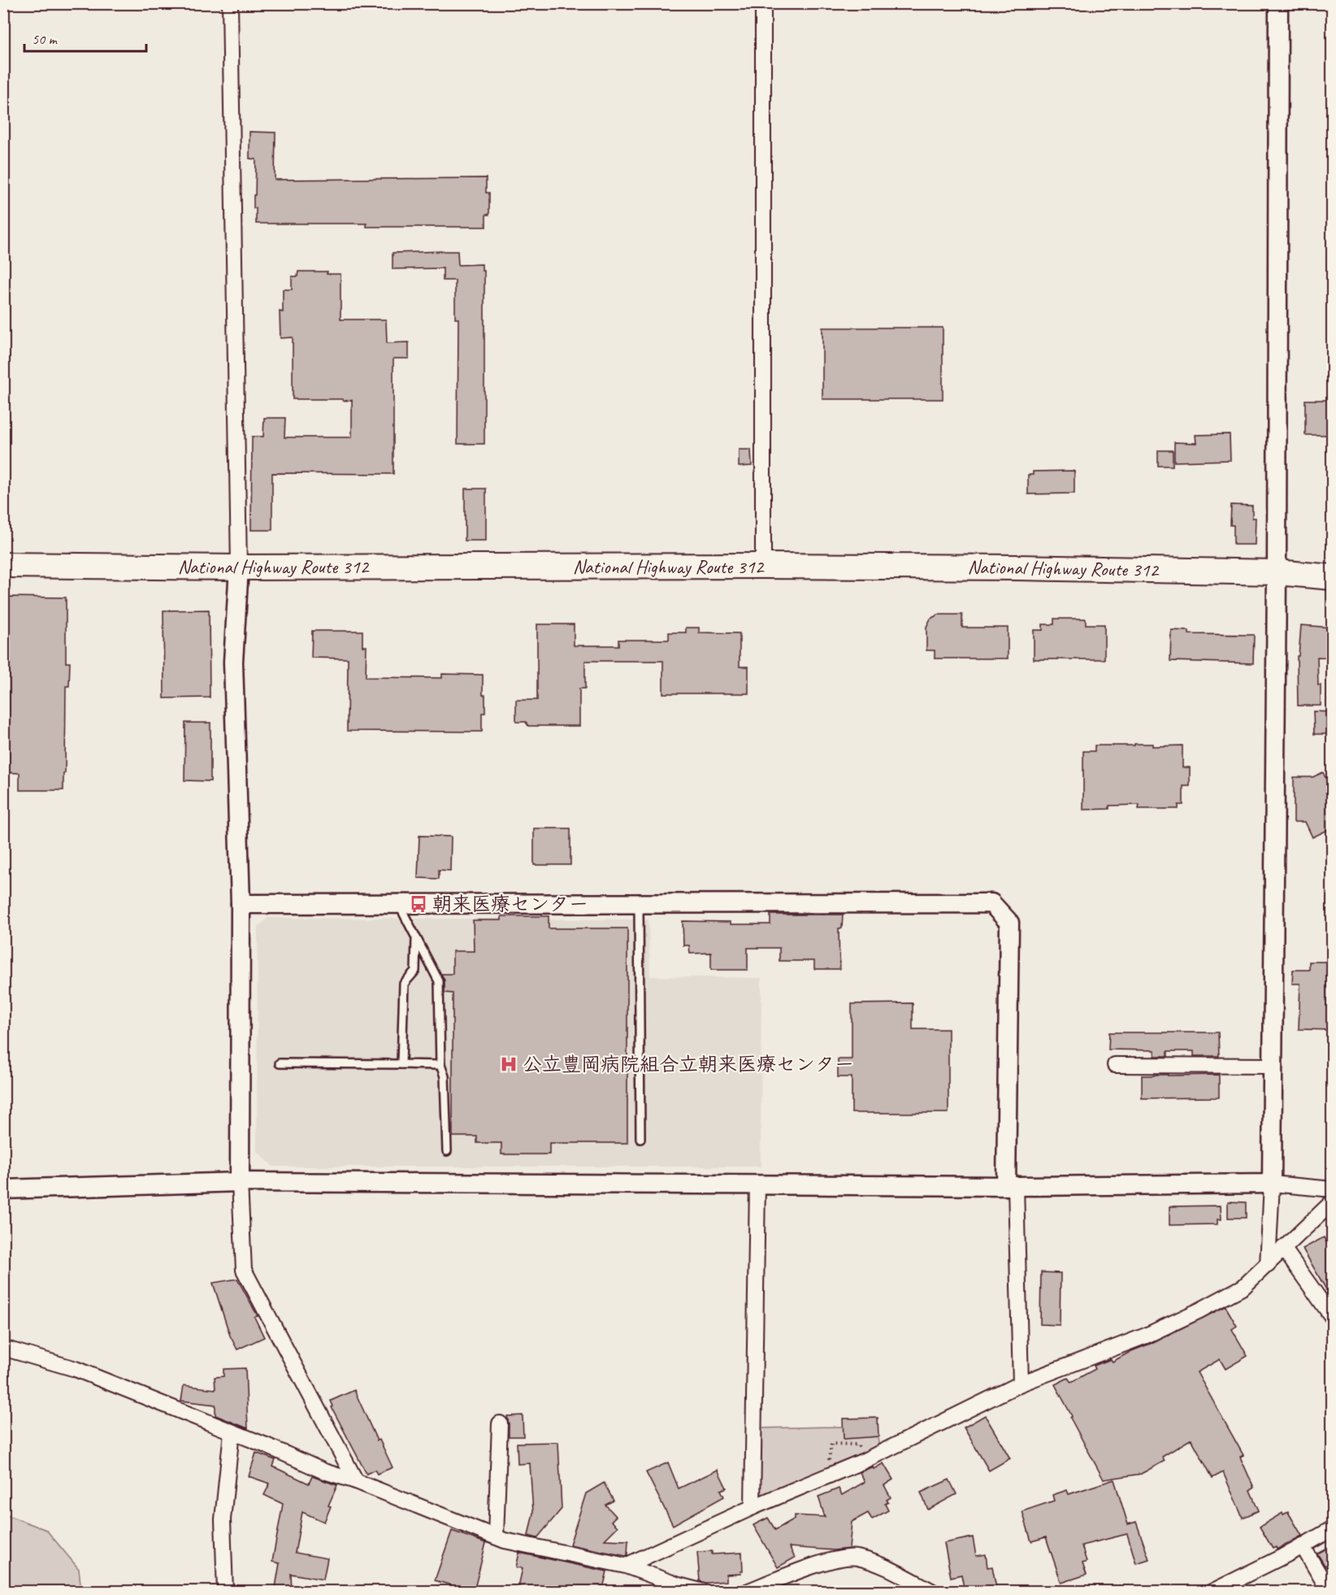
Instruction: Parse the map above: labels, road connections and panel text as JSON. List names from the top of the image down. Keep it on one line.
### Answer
{"streets":{"highway":["National Highway Route 312"]},"places":{"bus stop":["朝来医療センター"],"hospital":["公立豊岡病院組合立朝来医療センター"]},"scale_bar":"50 m"}
